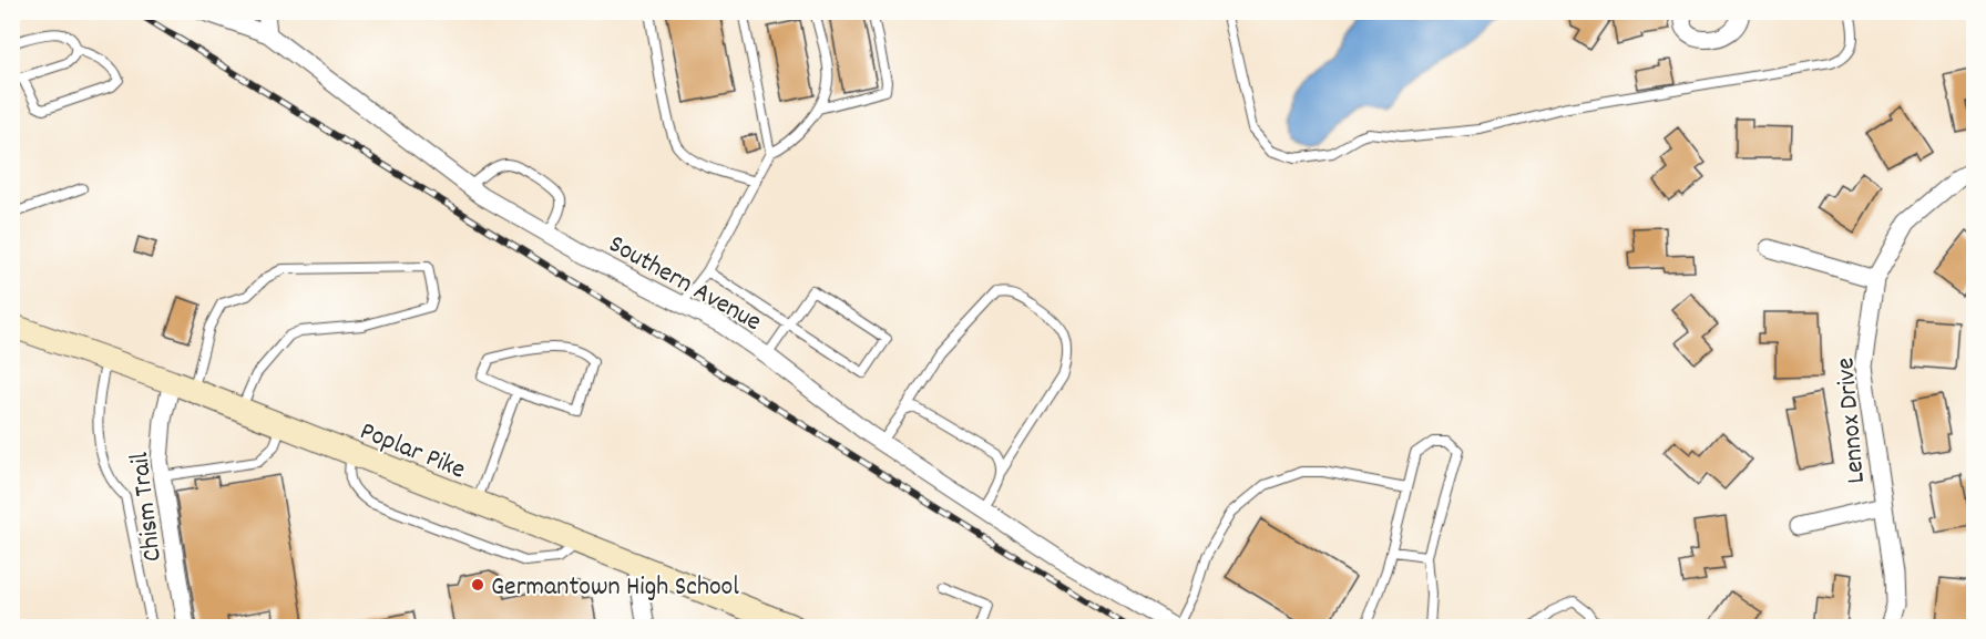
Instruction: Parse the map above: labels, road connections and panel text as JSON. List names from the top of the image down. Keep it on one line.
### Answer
{"streets":{"main road":["Poplar Pike"],"street":["Southern Avenue","Lennox Drive","Chism Trail"]},"crossings":[["Poplar Pike","Chism Trail"]],"places":["Germantown High School"]}
